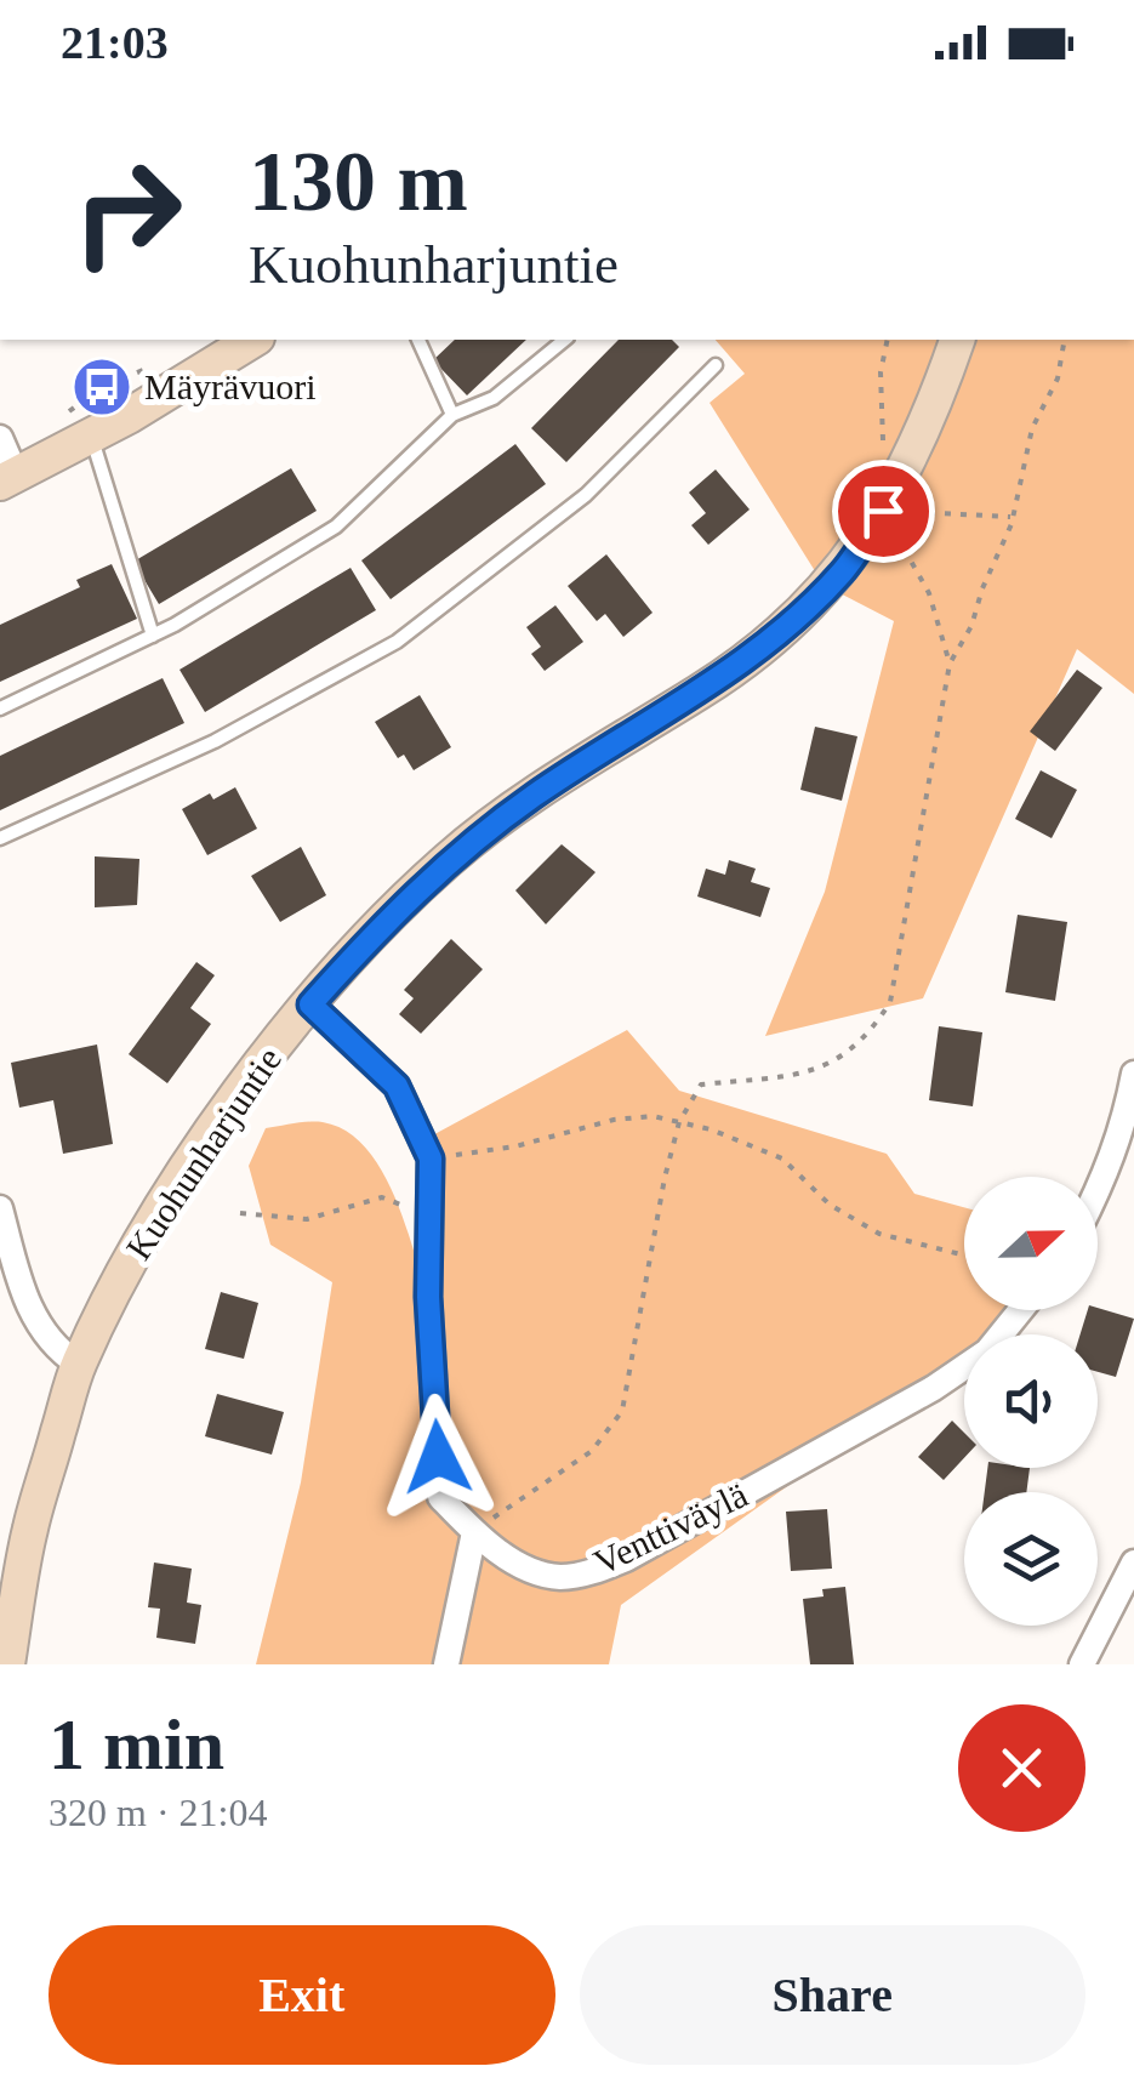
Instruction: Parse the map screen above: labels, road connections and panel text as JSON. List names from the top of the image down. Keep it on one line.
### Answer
{"streets":{"main road":["Kuohunharjuntie"],"street":["Venttiväylä"]},"crossings":[["Kuohunharjuntie","Venttiväylä"]],"places":{"bus stop":["Mäyrävuori"]},"north":"right","page":{"status":"21:03","turn":["130 m","Kuohunharjuntie"],"heading":["1 min","320 m · 21:04"],"buttons":["Exit","Share"]}}
